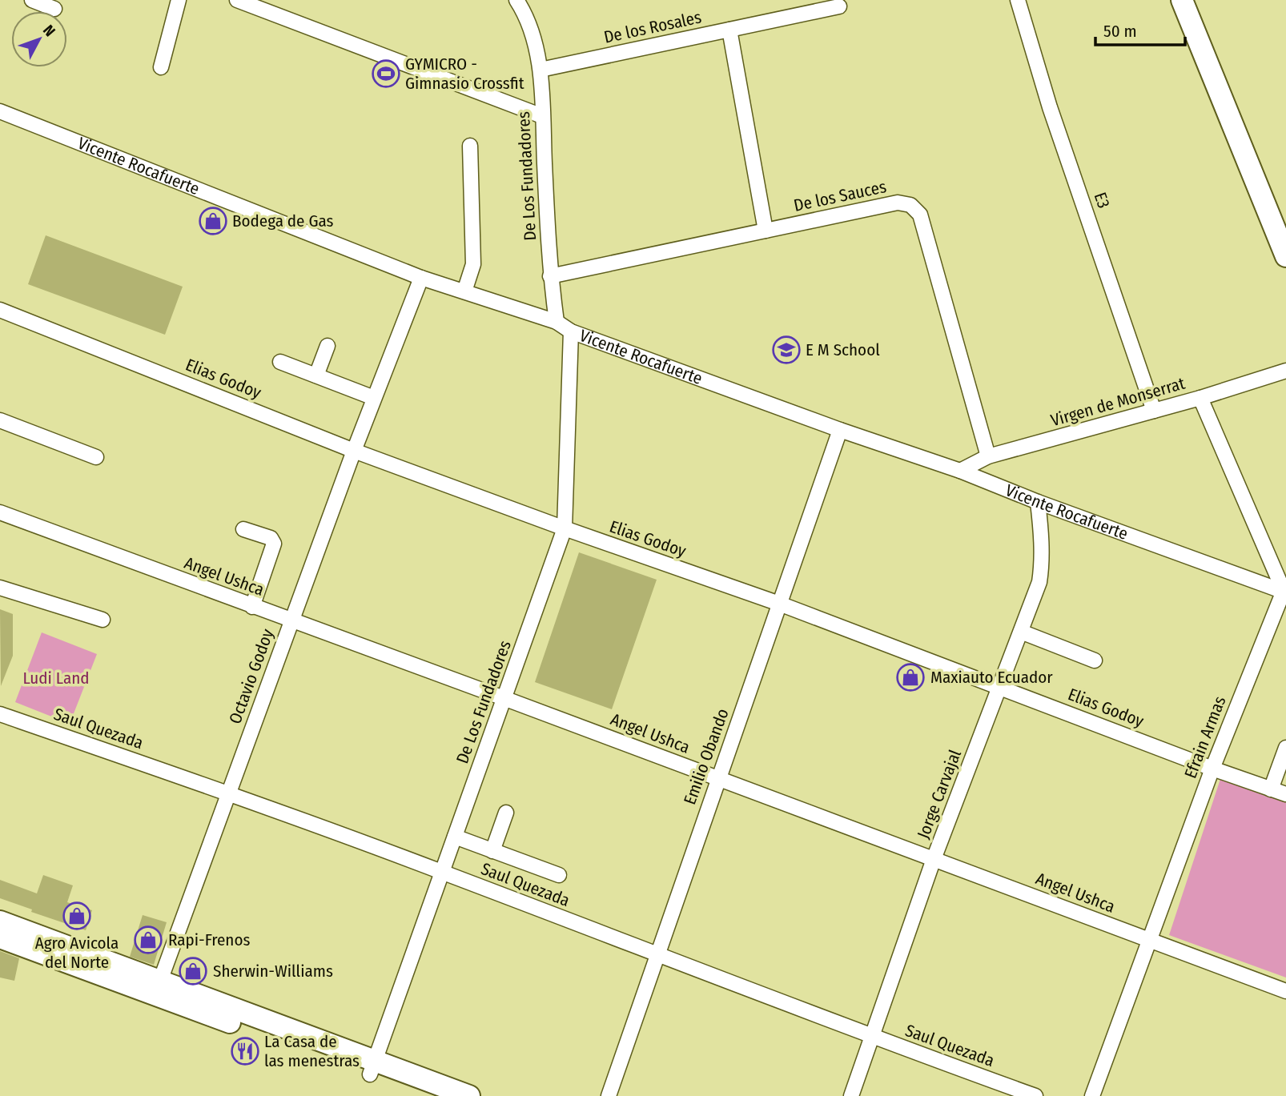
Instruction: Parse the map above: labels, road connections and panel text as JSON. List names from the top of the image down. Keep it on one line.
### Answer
{"streets":{"street":["De los Rosales","Vicente Rocafuerte","De Los Fundadores","De los Sauces","E3","Elias Godoy","Virgen de Monserrat","Angel Ushca","Octavio Godoy","Saul Quezada","Efrain Armas","Emilio Obando","Jorge Carvajal"]},"crossings":[["De los Rosales","De Los Fundadores"],["Vicente Rocafuerte","De Los Fundadores"],["Vicente Rocafuerte","Virgen de Monserrat"],["Vicente Rocafuerte","Octavio Godoy"],["Vicente Rocafuerte","Efrain Armas"],["Vicente Rocafuerte","Emilio Obando"],["Vicente Rocafuerte","Jorge Carvajal"],["De Los Fundadores","De los Sauces"],["De Los Fundadores","Elias Godoy"],["De Los Fundadores","Angel Ushca"],["De Los Fundadores","Saul Quezada"],["De los Sauces","Virgen de Monserrat"],["E3","Virgen de Monserrat"],["Elias Godoy","Octavio Godoy"],["Elias Godoy","Efrain Armas"],["Elias Godoy","Emilio Obando"],["Elias Godoy","Jorge Carvajal"],["Angel Ushca","Octavio Godoy"],["Angel Ushca","Efrain Armas"],["Angel Ushca","Emilio Obando"],["Angel Ushca","Jorge Carvajal"],["Octavio Godoy","Saul Quezada"],["Saul Quezada","Emilio Obando"],["Saul Quezada","Jorge Carvajal"]],"parks":["Ludi Land"],"places":{"sports":["GYMICRO - Gimnasio Crossfit"],"shop":["Bodega de Gas","Maxiauto Ecuador","Agro Avicola del Norte","Rapi-Frenos","Sherwin-Williams"],"school or university":["E M School"],"restaurant":["La Casa de las menestras"]},"scale_bar":"50 m","north":"top right"}
